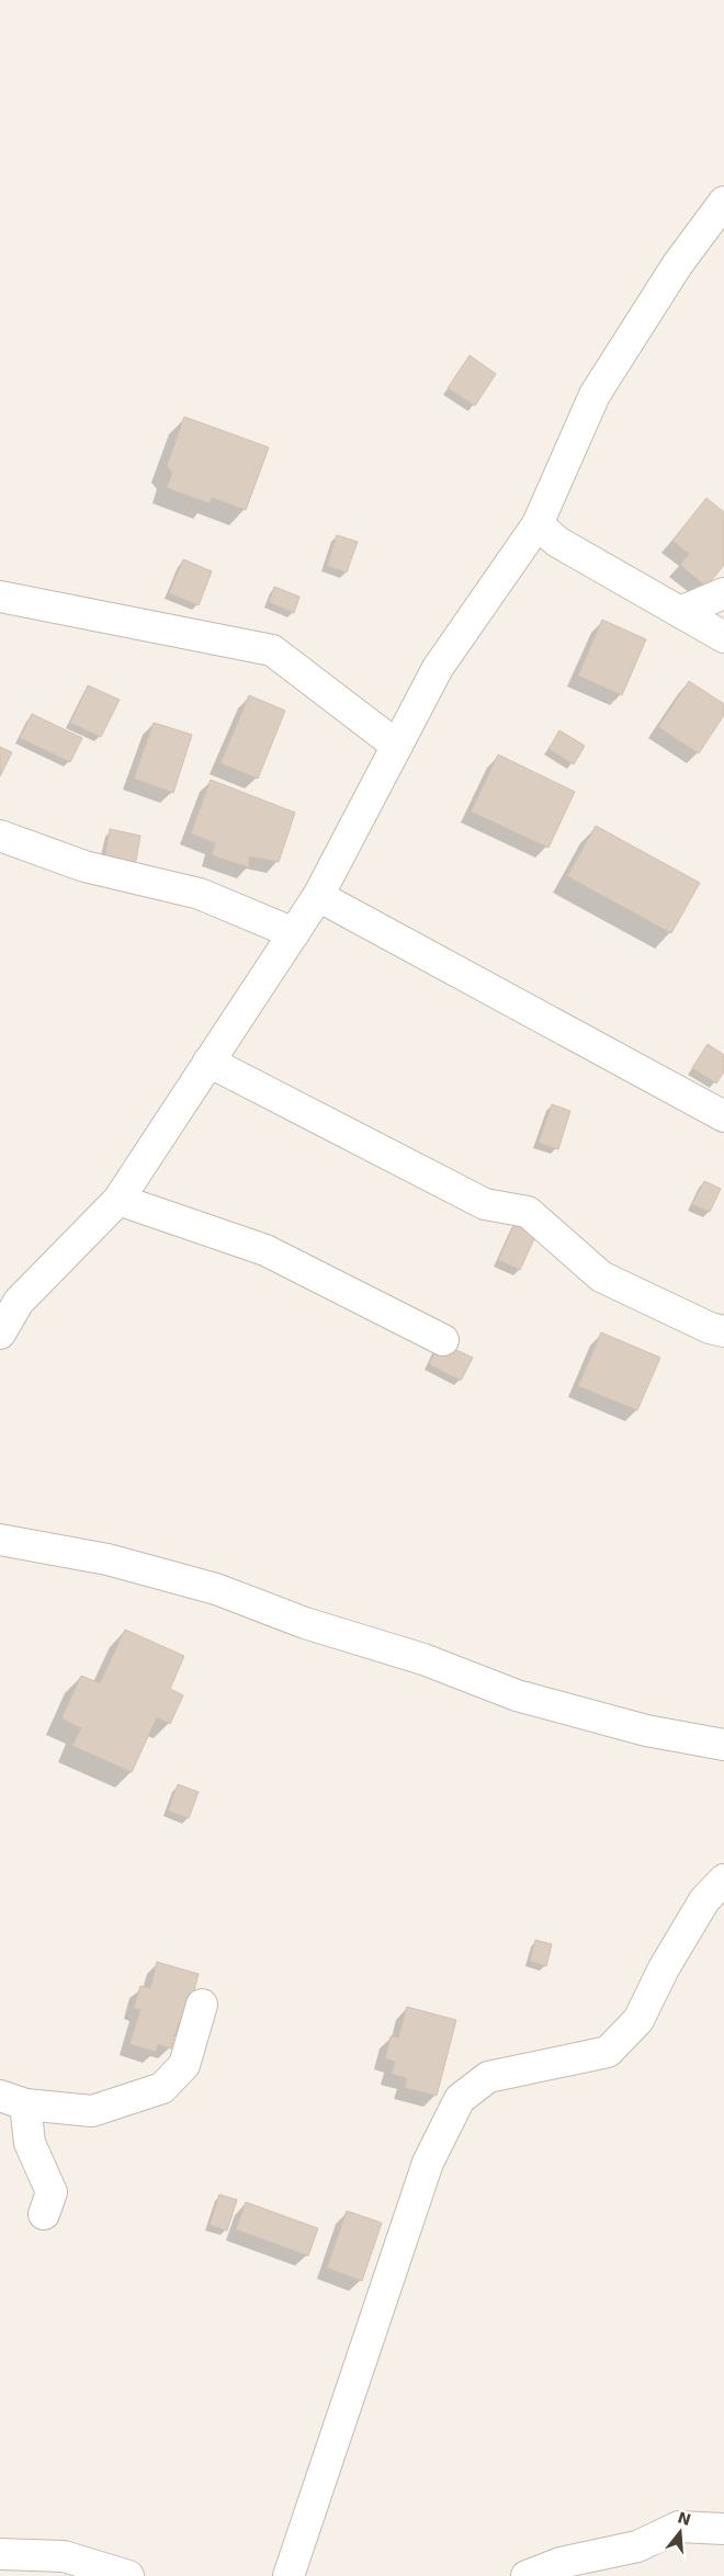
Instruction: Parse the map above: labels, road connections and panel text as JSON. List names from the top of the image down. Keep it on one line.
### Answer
{"north":"top"}
